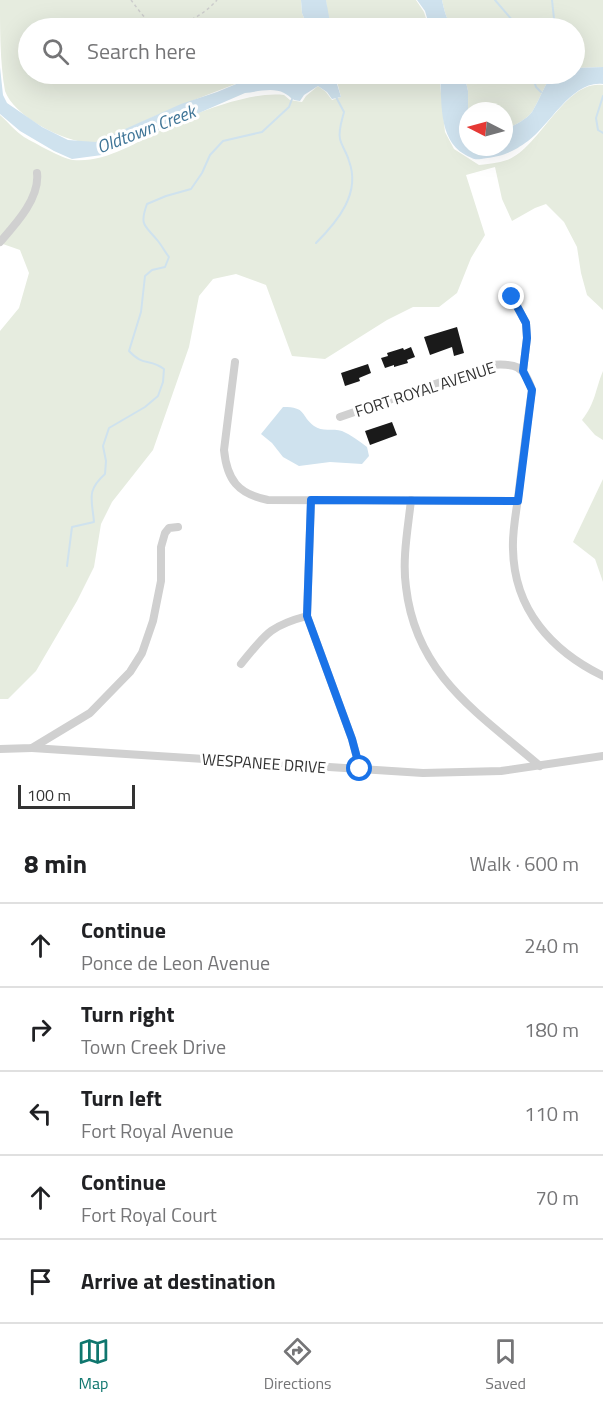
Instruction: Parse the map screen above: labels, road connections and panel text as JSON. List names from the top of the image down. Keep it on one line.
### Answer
{"streets":{"street":["FORT ROYAL AVENUE","WESPANEE DRIVE"]},"water":["Oldtown Creek"],"scale_bar":"100 m","north":"left","page":{"search":"Search here","scale":"100 m","heading":["8 min","Walk · 600 m"],"list":[["Continue","Ponce de Leon Avenue","240 m"],["Turn right","Town Creek Drive","180 m"],["Turn left","Fort Royal Avenue","110 m"],["Continue","Fort Royal Court","70 m"],"Arrive at destination"],"nav":["Map","Directions","Saved"]}}
